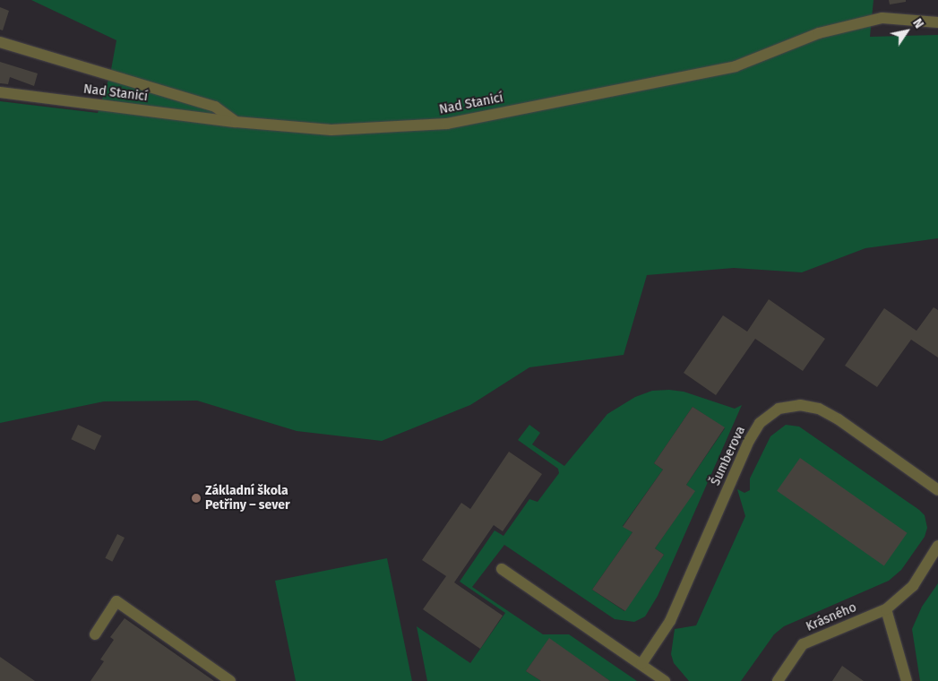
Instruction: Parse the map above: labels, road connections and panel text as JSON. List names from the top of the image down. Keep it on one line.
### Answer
{"streets":{"street":["Nad Stanicí","Šumberova","Krásného"]},"places":["Základní škola Petřiny – sever"],"north":"top right"}
